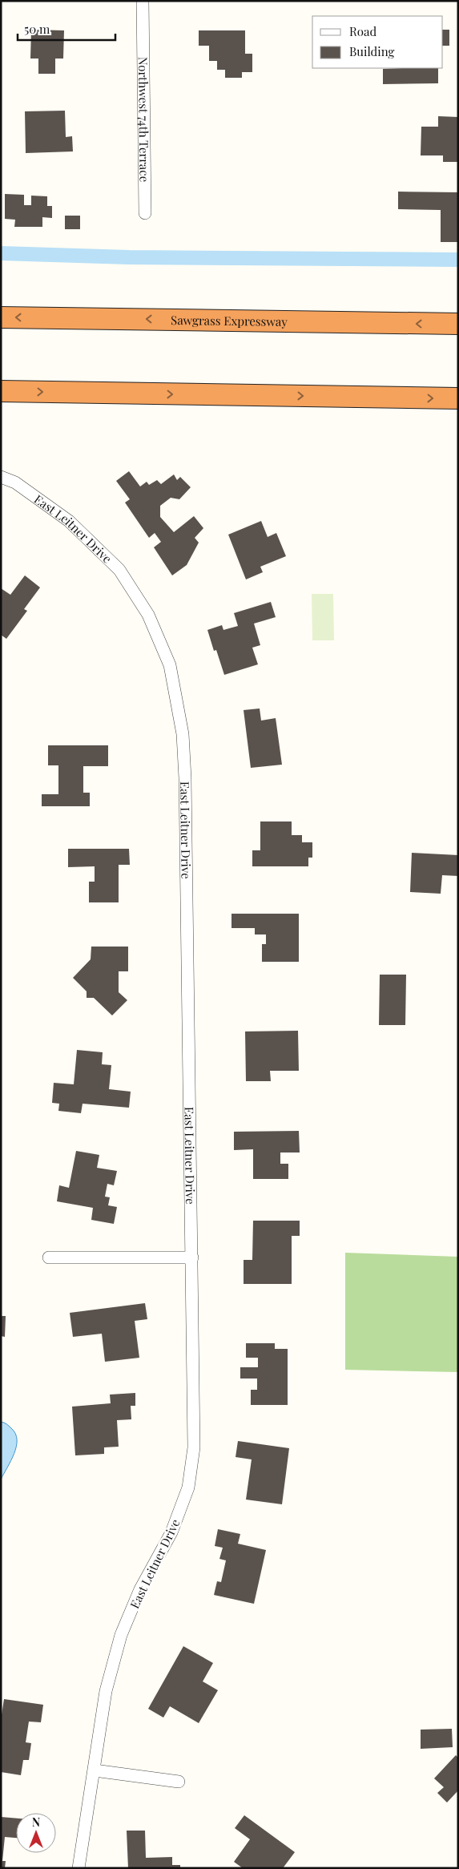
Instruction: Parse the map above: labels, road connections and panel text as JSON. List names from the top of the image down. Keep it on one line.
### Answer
{"streets":{"highway":["Sawgrass Expressway"],"street":["Northwest 74th Terrace","East Leitner Drive"]},"legend":["Road","Building"],"scale_bar":"50 m","north":"top"}
